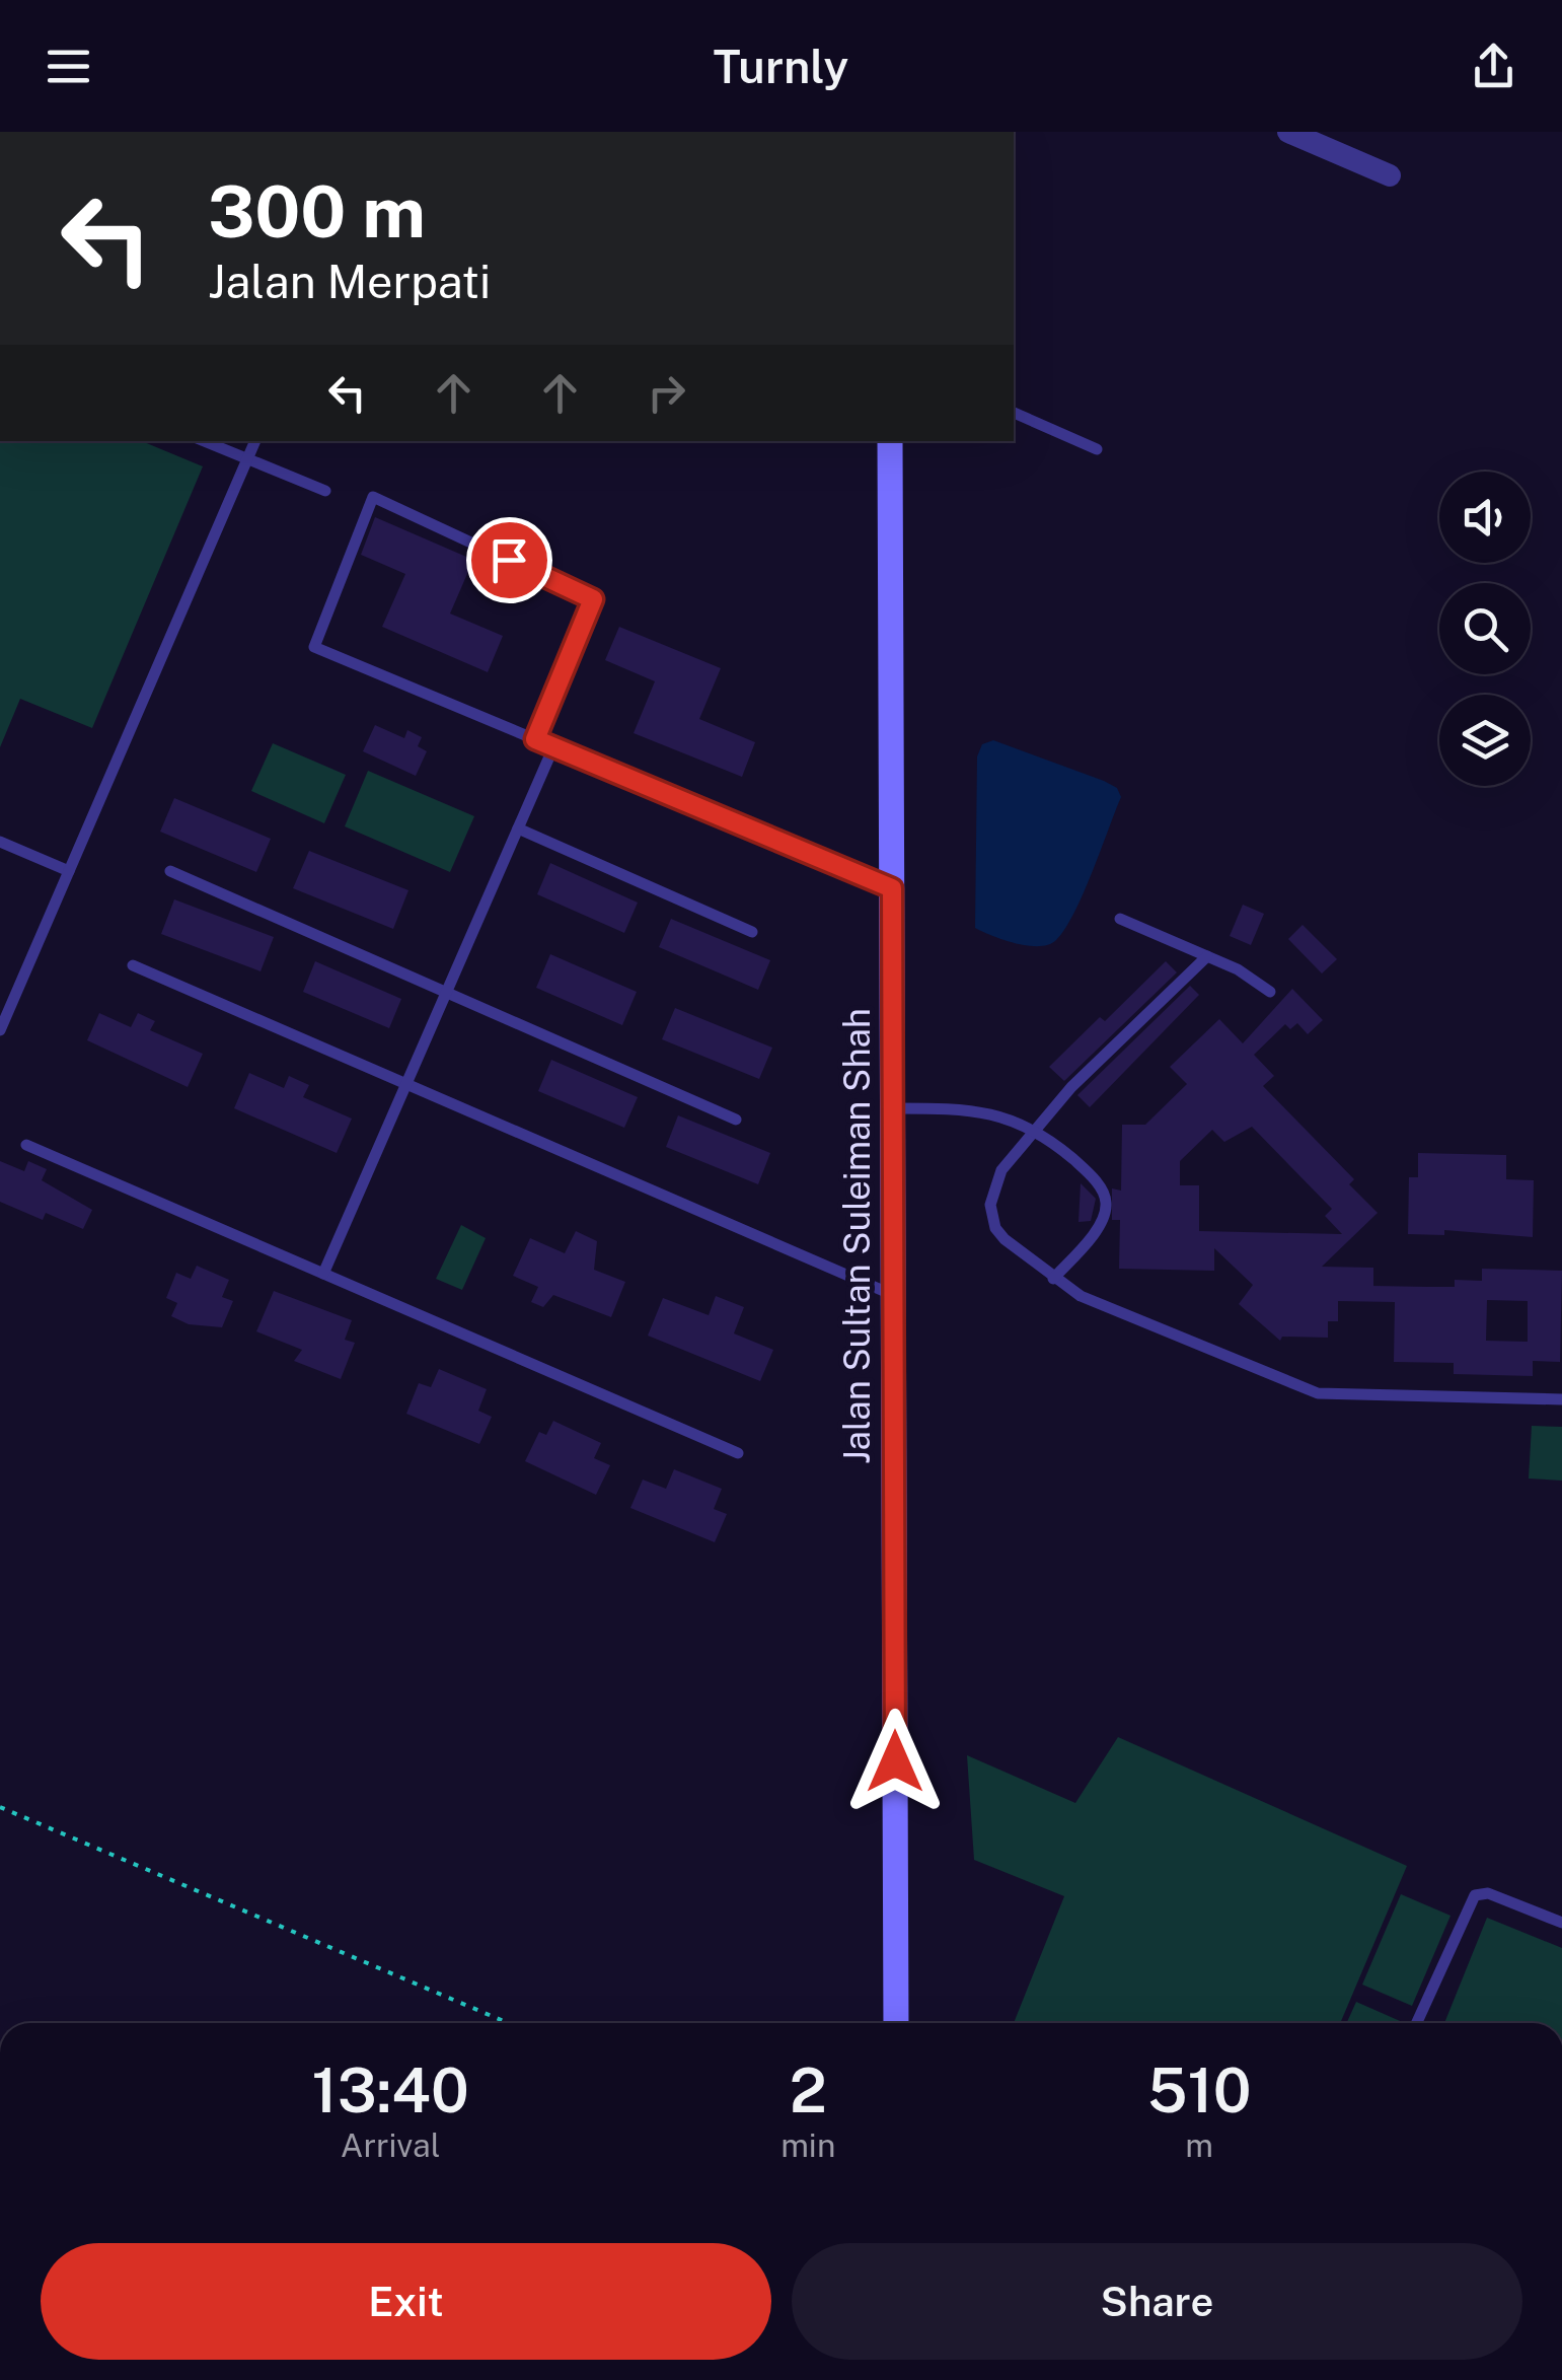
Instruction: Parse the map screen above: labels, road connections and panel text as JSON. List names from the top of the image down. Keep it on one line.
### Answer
{"streets":{"street":["Jalan Sultan Suleiman Shah"]},"page":{"header":"Turnly","turn":["300 m","Jalan Merpati"],"eta":["13:40","Arrival","2","min","510","m"],"buttons":["Exit","Share"]}}
